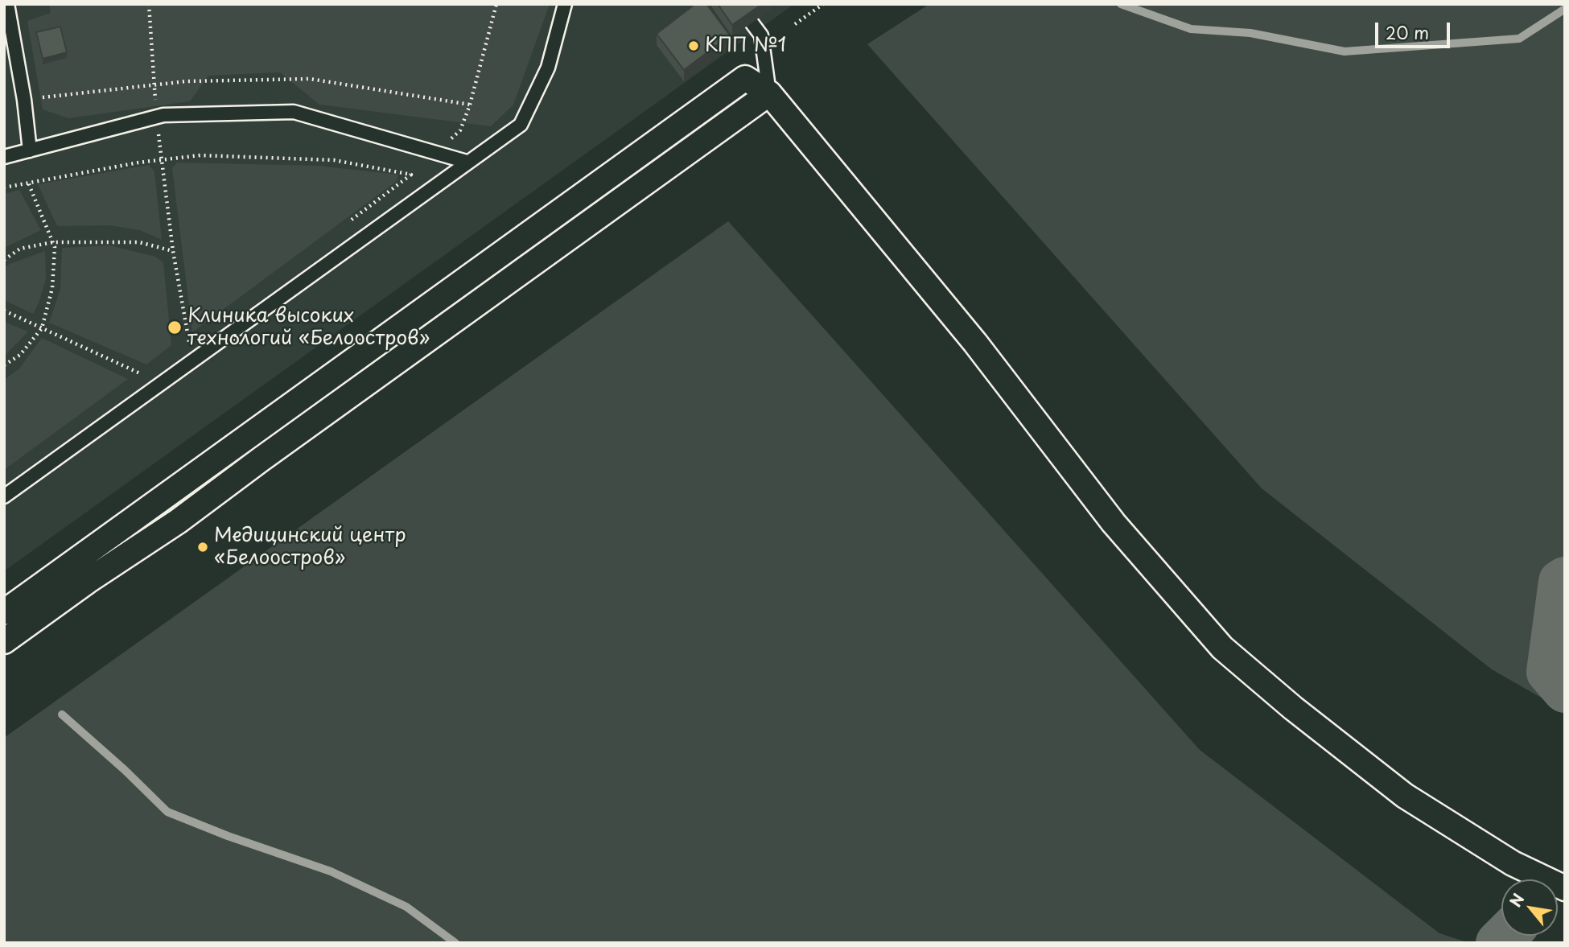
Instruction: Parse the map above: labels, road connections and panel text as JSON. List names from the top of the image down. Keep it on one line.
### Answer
{"places":["КПП №1","Клиника высоких технологий «Белоостров»","Медицинский центр «Белоостров»"],"scale_bar":"20 m","north":"top left"}
